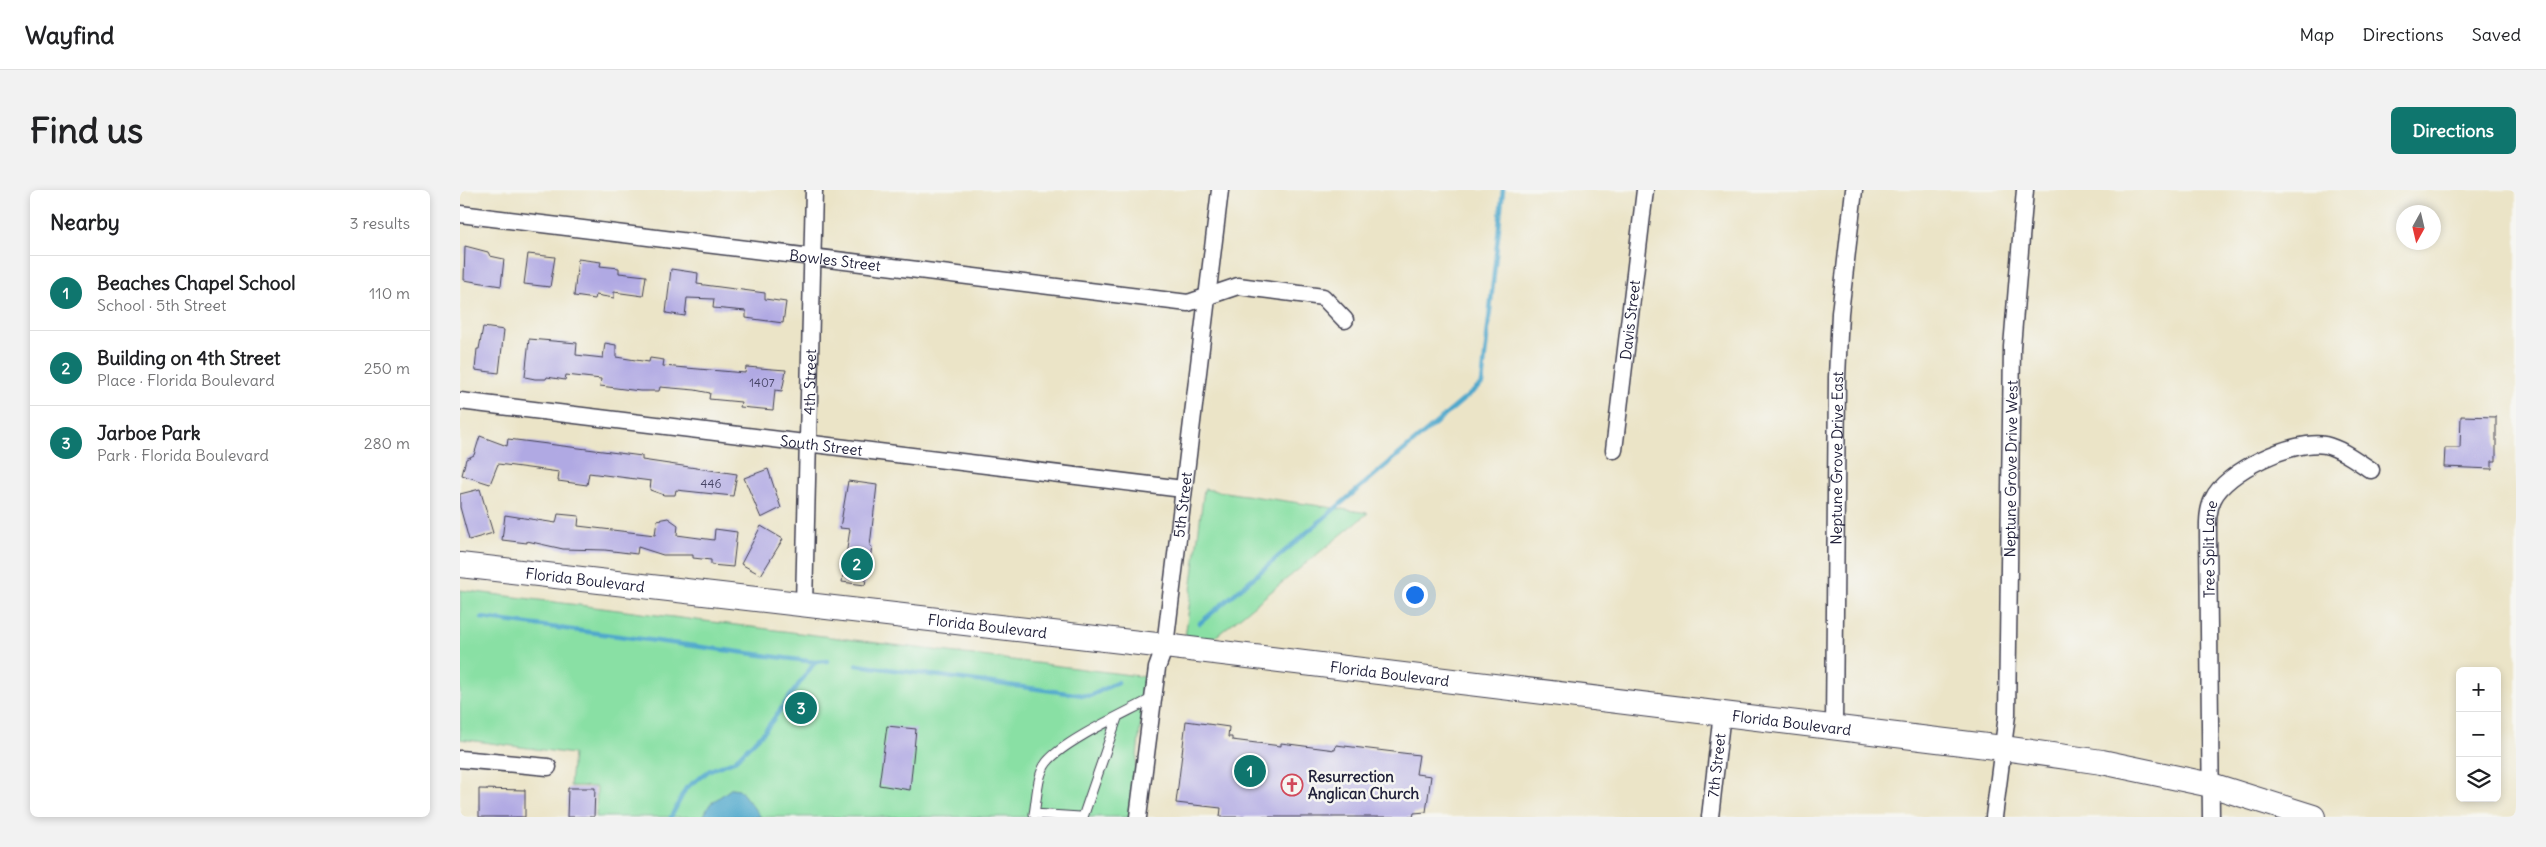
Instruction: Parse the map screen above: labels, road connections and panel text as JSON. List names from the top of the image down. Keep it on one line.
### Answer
{"streets":{"street":["Bowles Street","Davis Street","4th Street","South Street","Neptune Grove Drive East","Neptune Grove Drive West","5th Street","Tree Split Lane","Florida Boulevard","7th Street"]},"crossings":[["Bowles Street","4th Street"],["Bowles Street","5th Street"],["4th Street","South Street"],["4th Street","Florida Boulevard"],["South Street","5th Street"],["Neptune Grove Drive East","Florida Boulevard"],["Neptune Grove Drive West","Florida Boulevard"],["5th Street","Florida Boulevard"],["Tree Split Lane","Florida Boulevard"],["Florida Boulevard","7th Street"]],"places":{"church":["Resurrection Anglican Church"]},"house_numbers":["1407","446"],"north":"bottom","page":{"header":"Wayfind","nav":["Map","Directions","Saved"],"buttons":"Directions","title":"Find us","heading":["Nearby","3 results"],"list":[{"mark":"1","name":"Beaches Chapel School","note":"School · 5th Street","value":"110 m"},{"mark":"2","name":"Building on 4th Street","note":"Place · Florida Boulevard","value":"250 m"},{"mark":"3","name":"Jarboe Park","note":"Park · Florida Boulevard","value":"280 m"}],"pins":["2","3","1"],"map_buttons":["+","−"]}}
